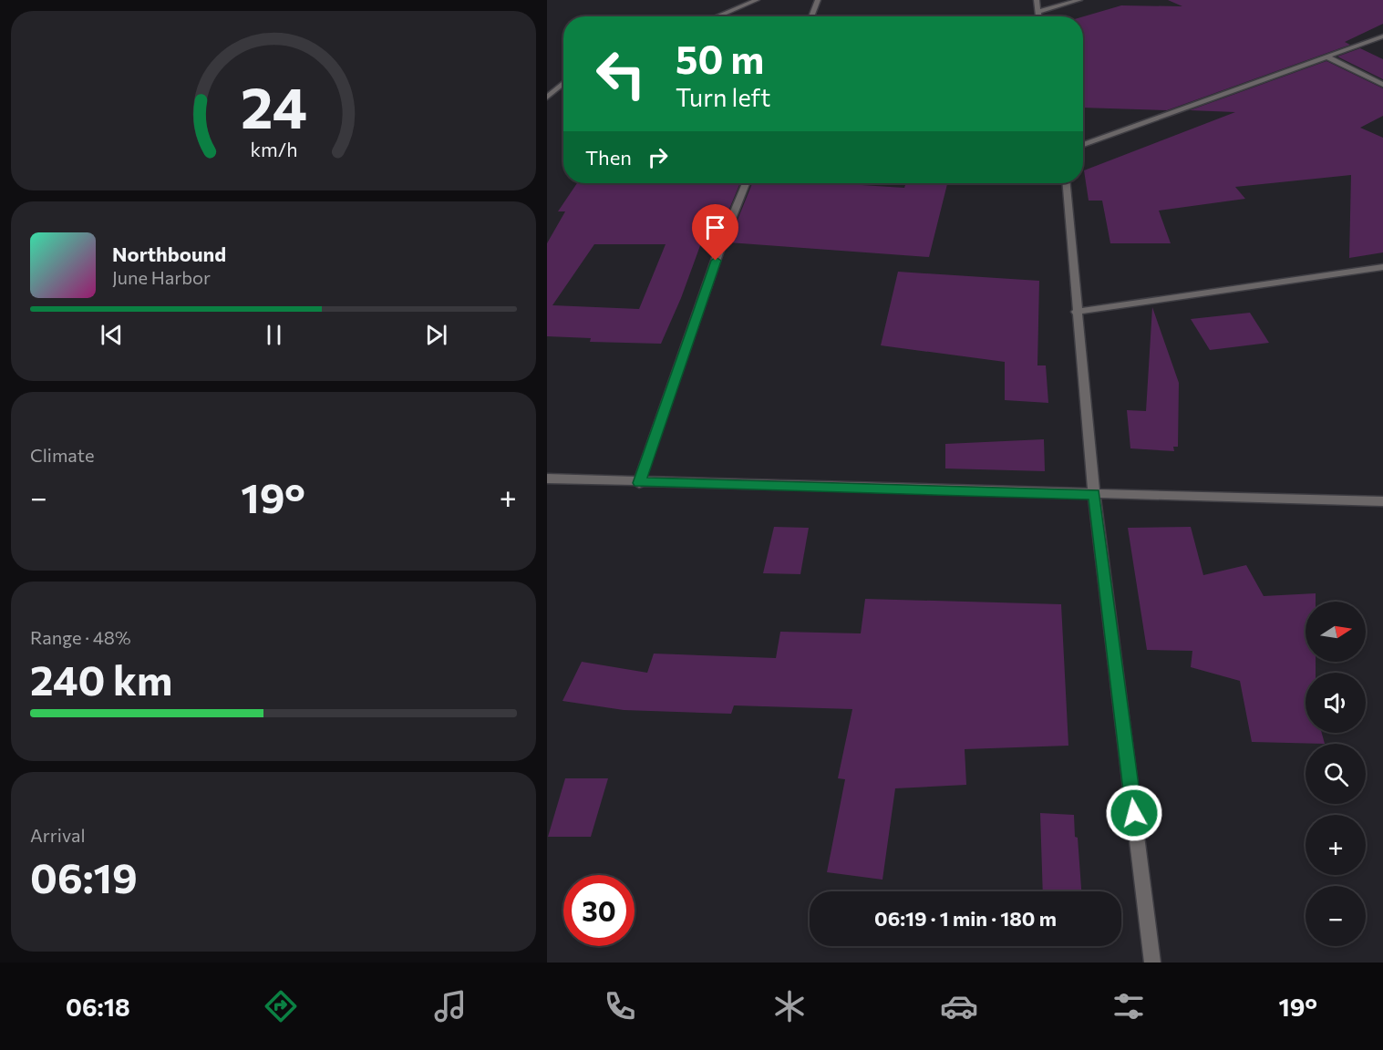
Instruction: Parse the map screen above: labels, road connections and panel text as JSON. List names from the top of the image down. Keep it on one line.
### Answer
{"north":"right","page":{"turn":["50 m","Turn left"],"then":"Then","song":["Northbound","June Harbor"],"tile":["Climate",["Range · 48%","240 km"],["Arrival","06:19"]],"heat":["−","19°","+"],"map_buttons":["+","−"],"limit":"30","trip":"06:19 · 1 min · 180 m","tabs":["06:18","19°"],"gauge":["24","km/h"]}}
